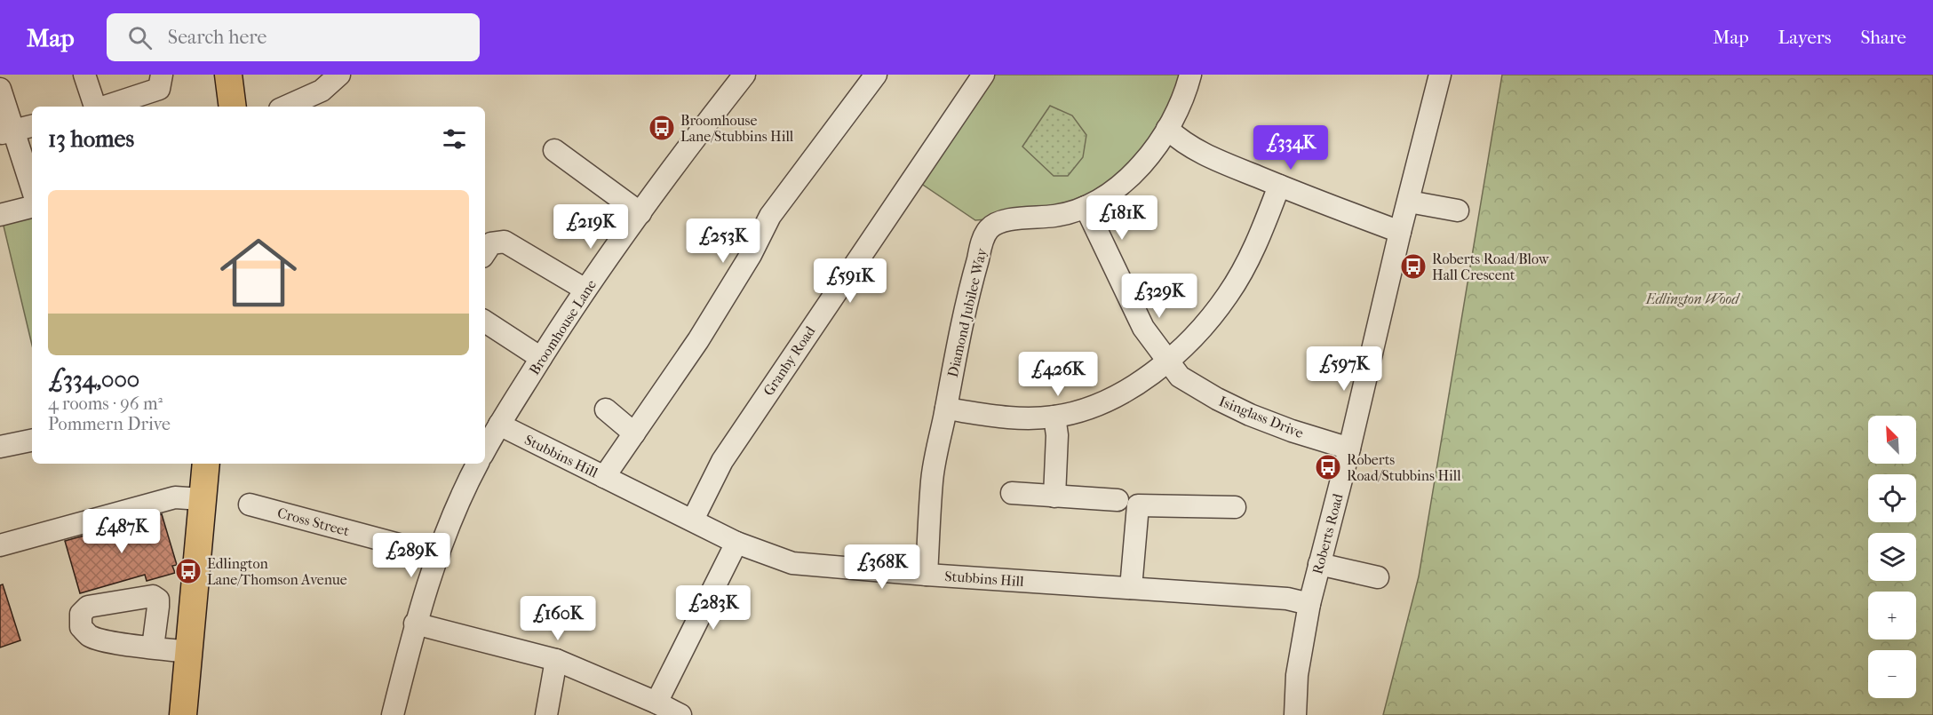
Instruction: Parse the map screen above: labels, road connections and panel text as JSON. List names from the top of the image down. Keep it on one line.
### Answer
{"streets":{"street":["Diamond Jubilee Way","Broomhouse Lane","Granby Road","Isinglass Drive","Stubbins Hill","Cross Street","Roberts Road"]},"crossings":[["Diamond Jubilee Way","Isinglass Drive"],["Diamond Jubilee Way","Stubbins Hill"],["Broomhouse Lane","Stubbins Hill"],["Granby Road","Stubbins Hill"],["Isinglass Drive","Roberts Road"],["Stubbins Hill","Roberts Road"]],"parks":["Edlington Wood"],"places":{"bus stop":["Broomhouse Lane/Stubbins Hill","Roberts Road/Blow Hall Crescent","Roberts Road/Stubbins Hill","Edlington Lane/Thomson Avenue"]},"north":"top left","page":{"header":"Map","search":"Search here","nav":["Map","Layers","Share"],"heading":"13 homes","price":["£334K","£181K","£219K","£253K","£591K","£329K","£597K","£426K","£487K","£289K","£368K","£283K","£160K"],"list":[{"name":"£334,000","note":"4 rooms · 96 m² · Pommern Drive"}],"map_buttons":["+","−"]}}
